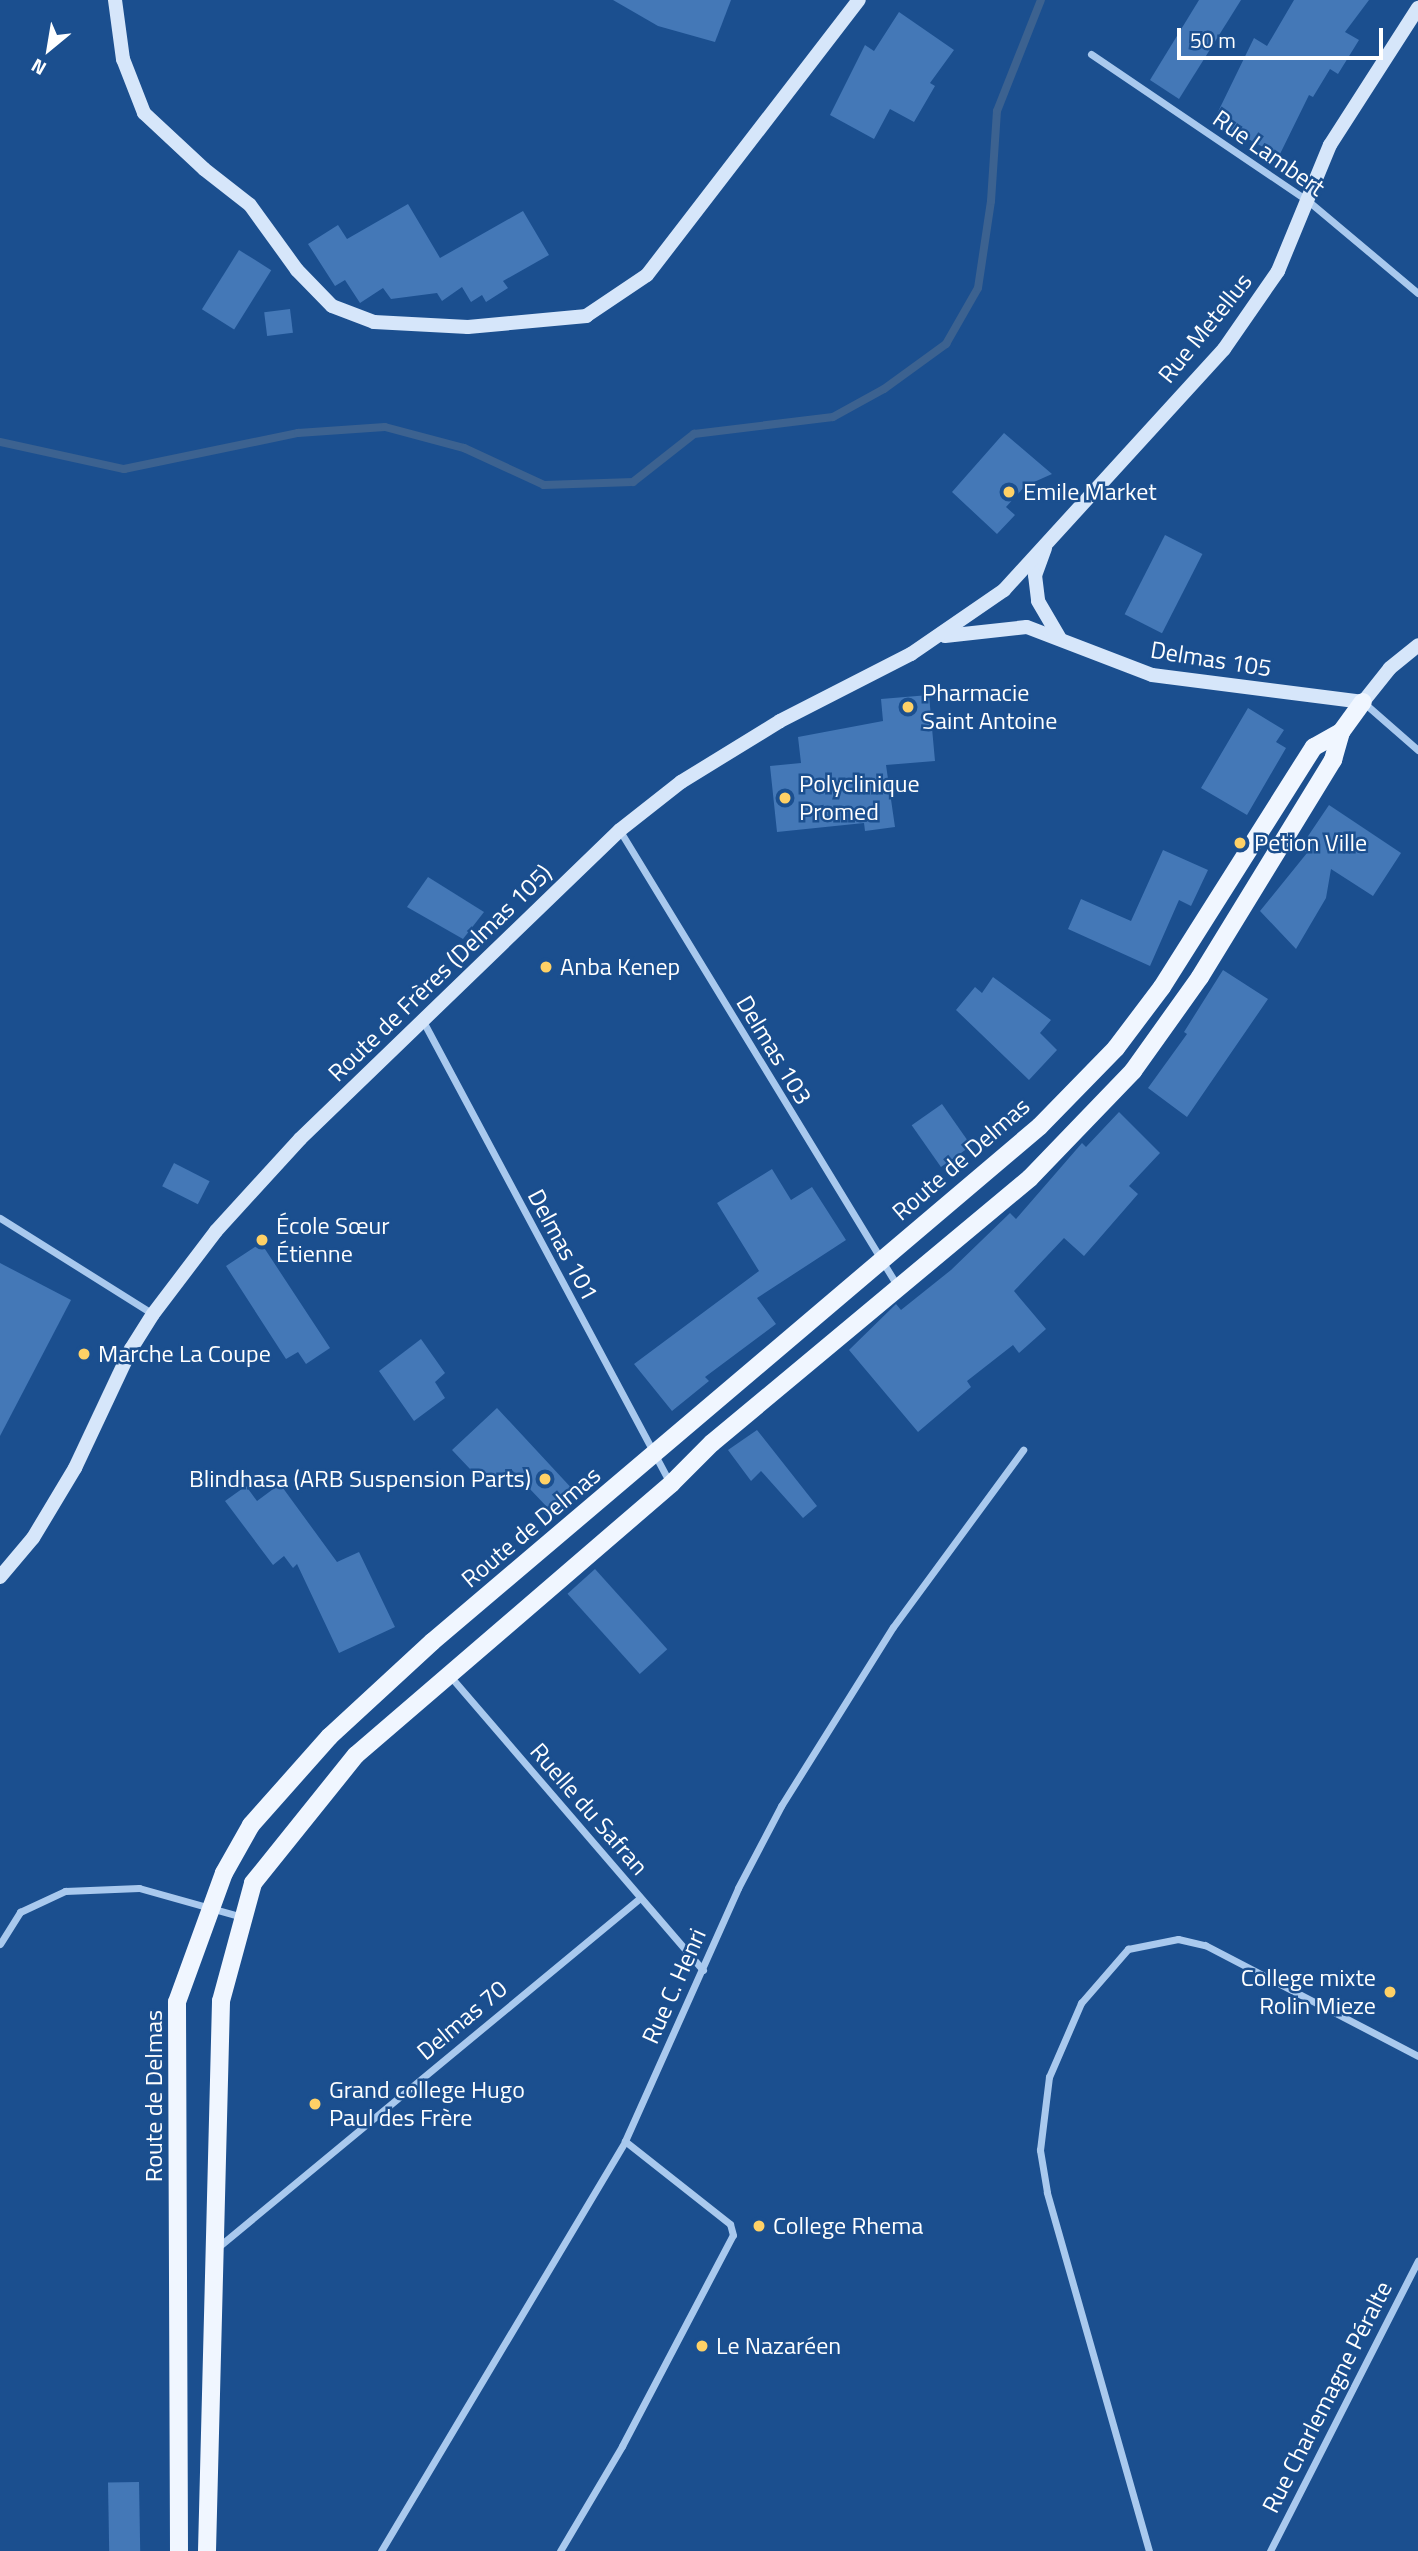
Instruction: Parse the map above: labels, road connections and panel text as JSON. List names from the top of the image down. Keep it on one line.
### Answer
{"streets":{"main road":["Rue Metellus","Delmas 105","Route de Frères (Delmas 105)","Route de Delmas"],"street":["Rue Lambert","Delmas 103","Delmas 101","Ruelle du Safran","Rue C. Henri","Delmas 70","Rue Charlemagne Péralte"]},"crossings":[["Rue Lambert","Rue Metellus"],["Rue Metellus","Route de Frères (Delmas 105)"],["Delmas 105","Route de Frères (Delmas 105)"],["Delmas 105","Route de Delmas"],["Route de Frères (Delmas 105)","Delmas 103"],["Route de Frères (Delmas 105)","Delmas 101"],["Delmas 103","Route de Delmas"],["Route de Delmas","Delmas 101"],["Route de Delmas","Ruelle du Safran"],["Route de Delmas","Delmas 70"],["Ruelle du Safran","Rue C. Henri"],["Ruelle du Safran","Delmas 70"]],"places":["Emile Market","Pharmacie Saint Antoine","Polyclinique Promed","Petion Ville","Anba Kenep","École Sœur Étienne","Marche La Coupe","Blindhasa (ARB Suspension Parts)","College mixte Rolin Mieze","Grand college Hugo Paul des Frère","College Rhema","Le Nazaréen"],"scale_bar":"50 m","north":"bottom left"}
